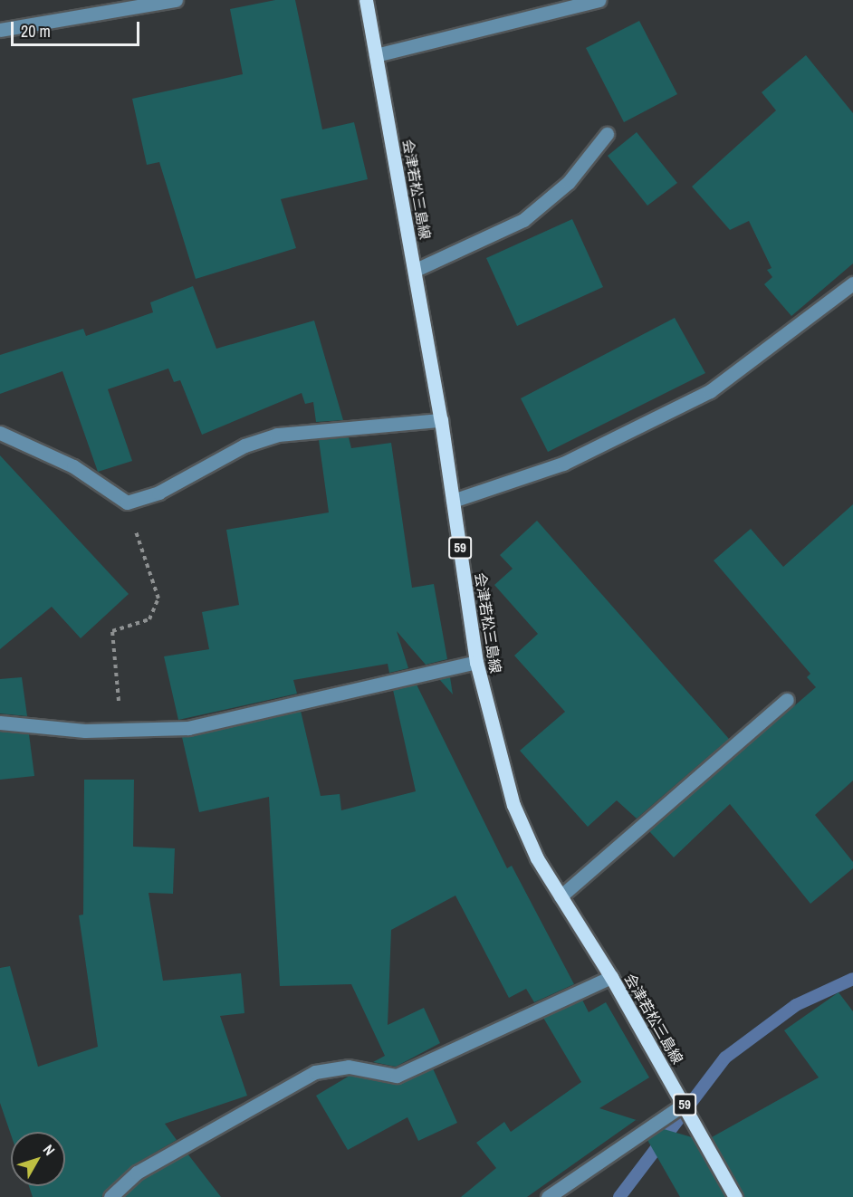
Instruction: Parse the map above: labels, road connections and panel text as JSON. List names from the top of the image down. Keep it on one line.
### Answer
{"streets":{"main road":["会津若松三島線","59"]},"scale_bar":"20 m","north":"top right"}
